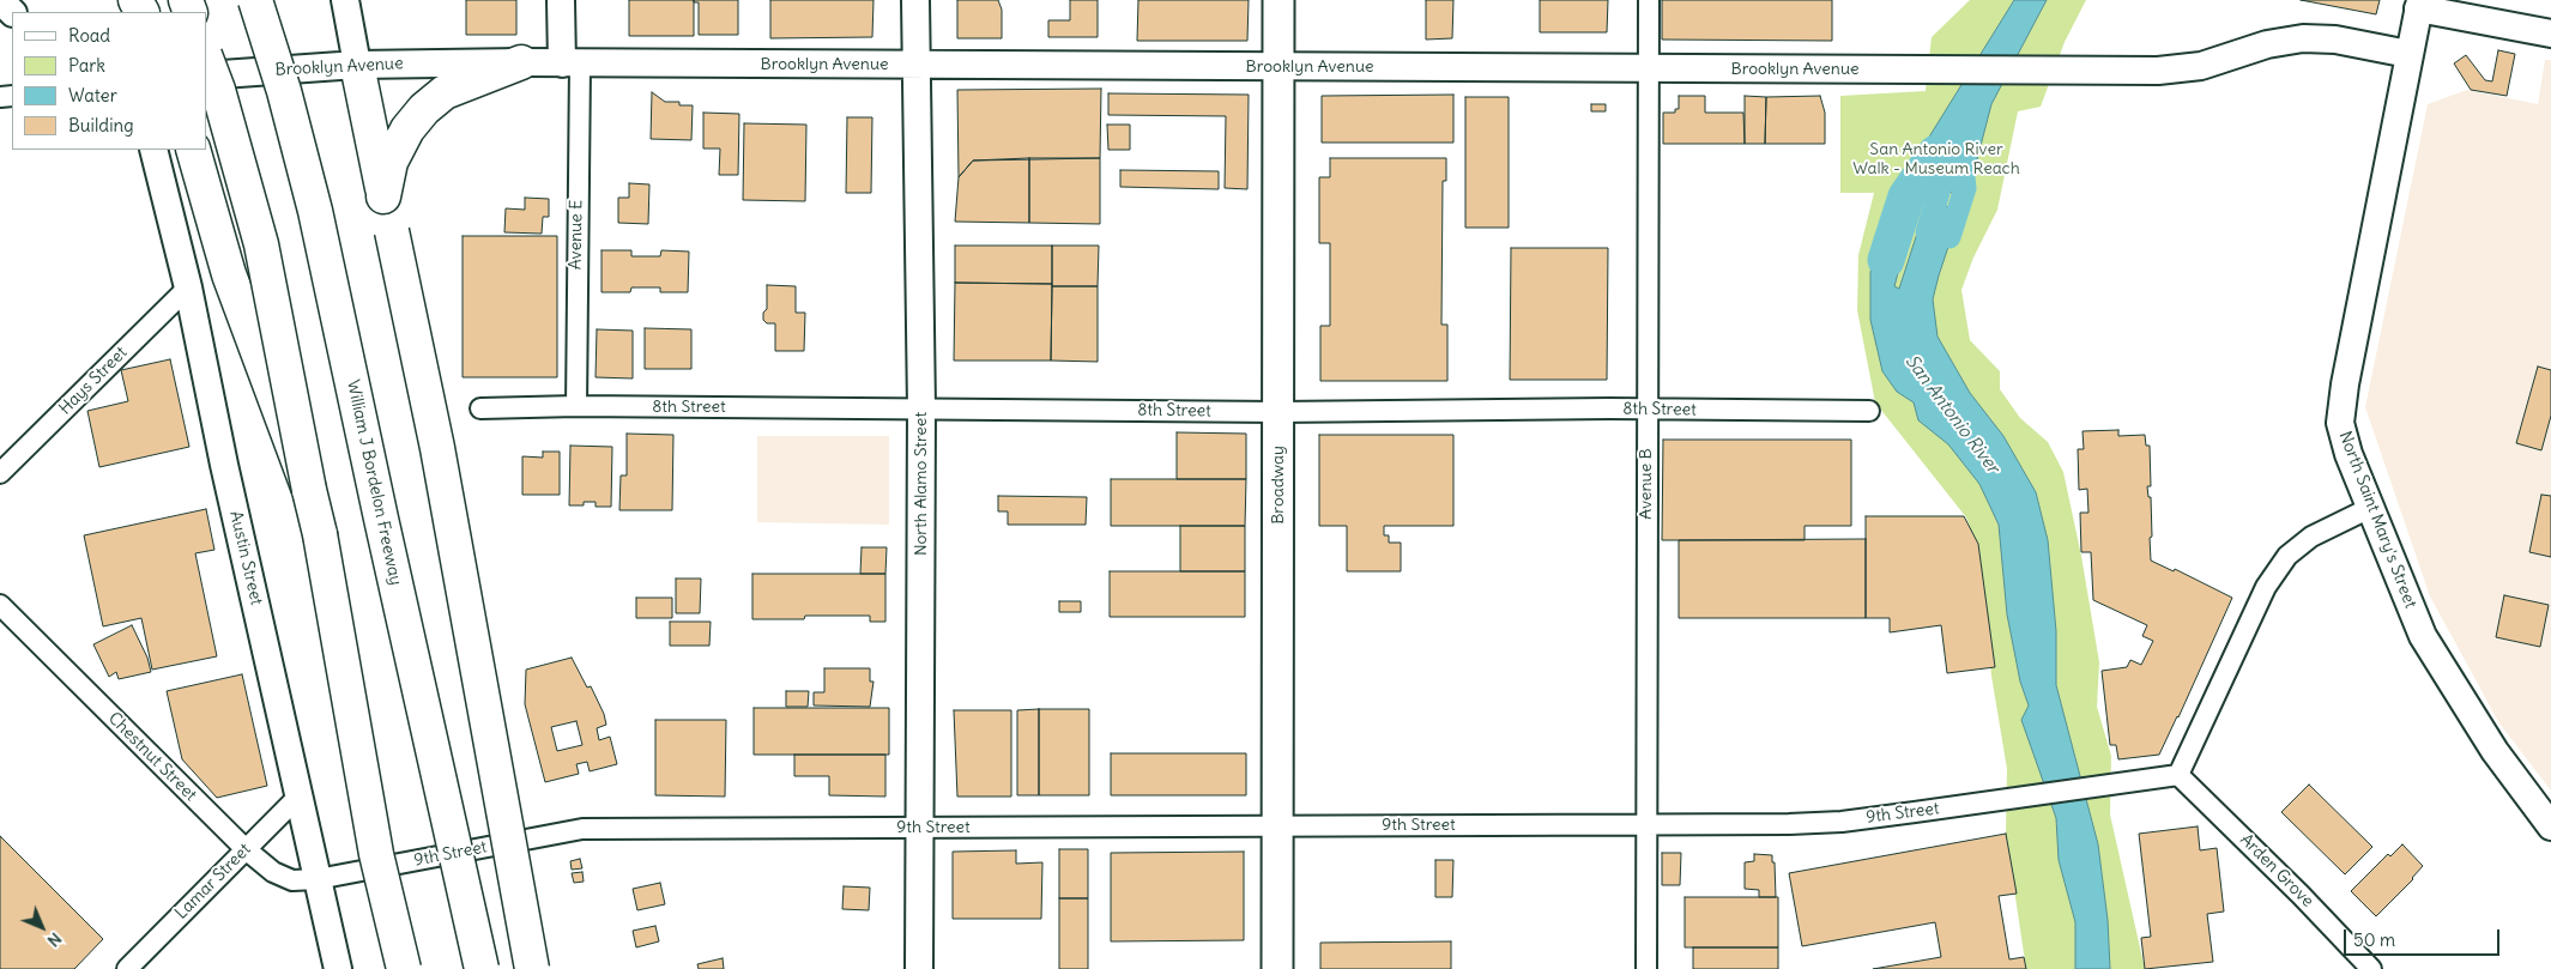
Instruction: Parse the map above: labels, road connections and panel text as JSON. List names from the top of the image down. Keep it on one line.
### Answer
{"streets":{"highway":["William J Bordelon Freeway"],"main road":["Broadway"],"street":["Brooklyn Avenue","Avenue E","Hays Street","8th Street","North Alamo Street","Avenue B","North Saint Mary's Street","Austin Street","Chestnut Street","9th Street","Arden Grove","Lamar Street"]},"crossings":[["Brooklyn Avenue","Avenue E"],["Brooklyn Avenue","North Alamo Street"],["Brooklyn Avenue","Avenue B"],["Brooklyn Avenue","Broadway"],["Brooklyn Avenue","North Saint Mary's Street"],["Avenue E","8th Street"],["Hays Street","Austin Street"],["8th Street","North Alamo Street"],["8th Street","Avenue B"],["8th Street","Broadway"],["North Alamo Street","9th Street"],["Avenue B","9th Street"],["Broadway","9th Street"],["Austin Street","Chestnut Street"],["Austin Street","9th Street"],["Austin Street","Lamar Street"],["Chestnut Street","9th Street"],["Chestnut Street","Lamar Street"],["9th Street","Arden Grove"]],"water":["San Antonio River"],"parks":["San Antonio River Walk - Museum Reach"],"legend":["Road","Park","Water","Building"],"scale_bar":"50 m","north":"bottom right"}
